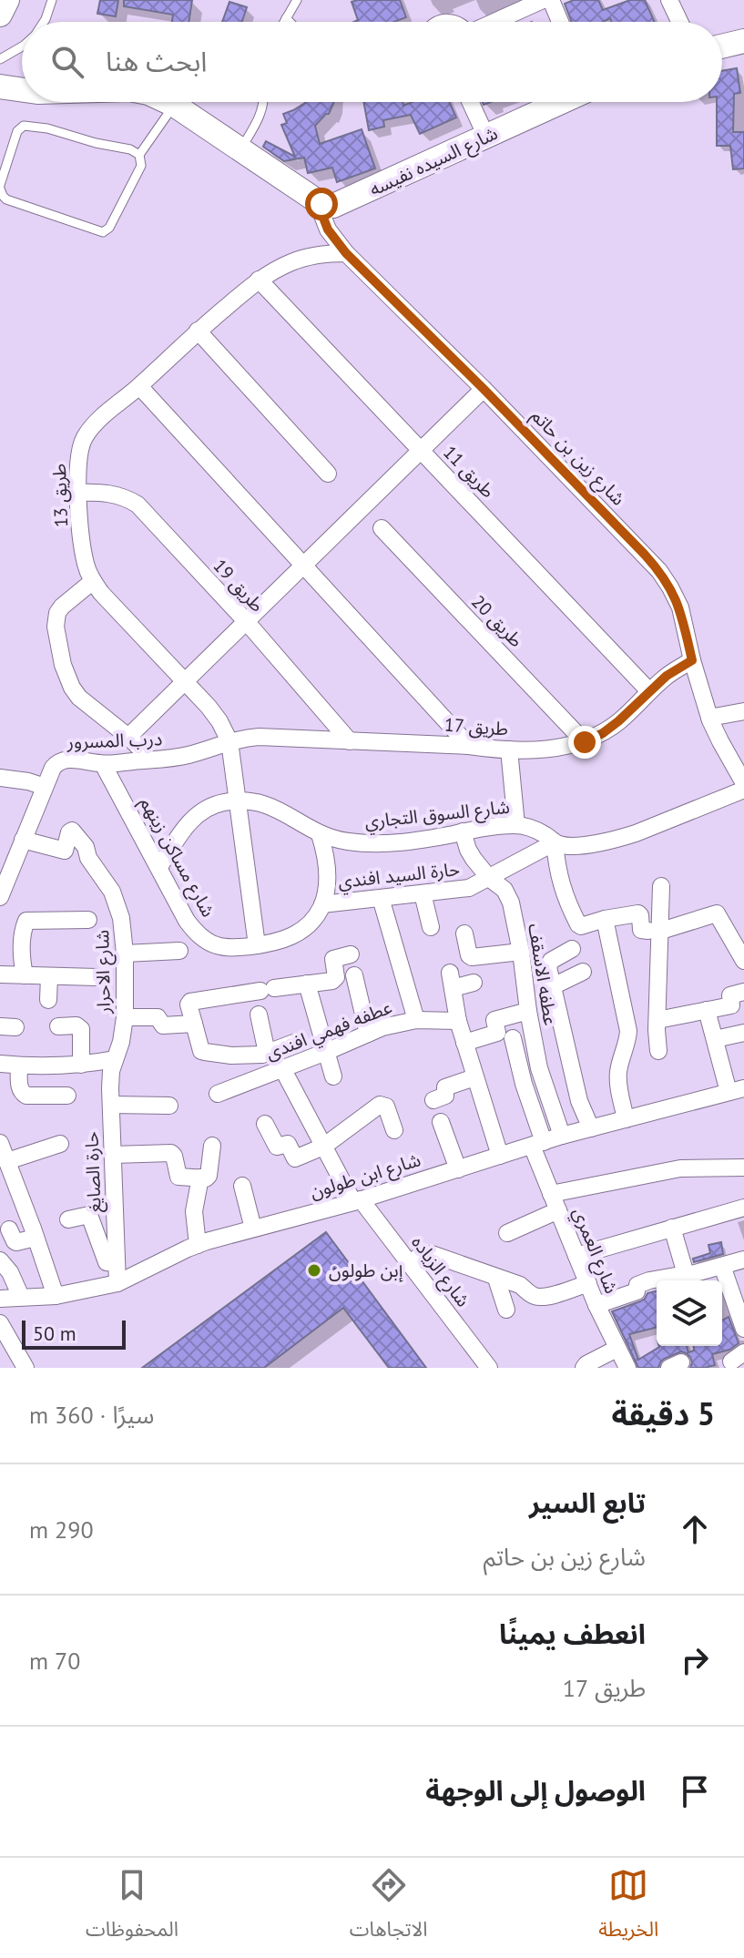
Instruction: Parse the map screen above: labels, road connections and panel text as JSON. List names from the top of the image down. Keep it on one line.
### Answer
{"streets":{"street":["شارع السيده نفيسه","شارع زين بن حاتم","طريق 11","طريق 13","طريق 19","طريق 20","طريق 17","درب المسرور","شارع السوق التجاري","شارع مساكن زينهم","حارة السيد افندي","شارع الاحرار","عطفه الاسقف","عطفه فهمي افندى","حارة الصايغ","شارع ابن طولون","شارع العمري","شارع الزياده"]},"crossings":[["شارع السيده نفيسه","شارع زين بن حاتم"],["شارع زين بن حاتم","طريق 13"],["شارع زين بن حاتم","طريق 17"],["طريق 11","طريق 13"],["طريق 11","طريق 17"],["طريق 13","طريق 19"],["طريق 13","طريق 17"],["طريق 13","درب المسرور"],["طريق 19","طريق 17"],["طريق 20","طريق 17"],["طريق 17","درب المسرور"],["درب المسرور","شارع مساكن زينهم"],["درب المسرور","شارع الاحرار"],["شارع السوق التجاري","شارع مساكن زينهم"],["شارع السوق التجاري","حارة السيد افندي"],["شارع السوق التجاري","عطفه الاسقف"],["شارع مساكن زينهم","حارة السيد افندي"],["حارة السيد افندي","عطفه الاسقف"],["شارع الاحرار","حارة الصايغ"],["عطفه الاسقف","شارع ابن طولون"],["عطفه فهمي افندى","شارع الزياده"],["حارة الصايغ","شارع ابن طولون"],["شارع ابن طولون","شارع العمري"],["شارع ابن طولون","شارع الزياده"]],"places":["إبن طولون"],"scale_bar":"50 m","page":{"search":"ابحث هنا","scale":"50 m","heading":["5 دقيقة","سيرًا · 360 m"],"list":[["تابع السير","شارع زين بن حاتم","290 m"],["انعطف يمينًا","طريق 17","70 m"],"الوصول إلى الوجهة"],"nav":["الخريطة","الاتجاهات","المحفوظات"]}}
